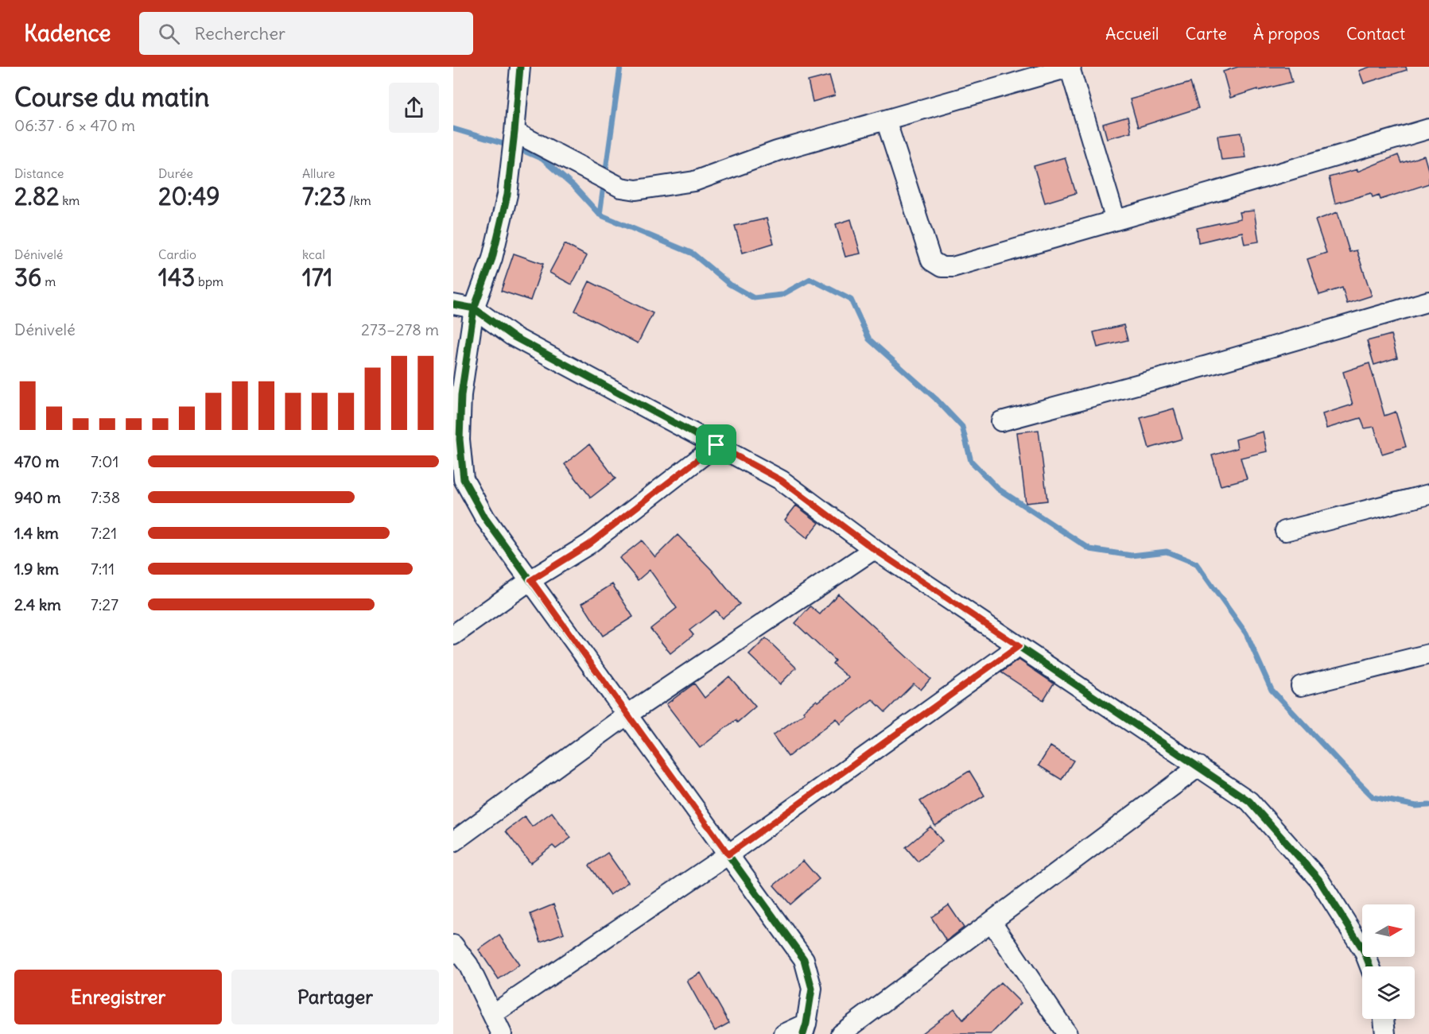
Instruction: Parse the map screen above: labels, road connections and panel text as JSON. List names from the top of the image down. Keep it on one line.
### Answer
{"north":"right","page":{"header":"Kadence","search":"Rechercher","nav":["Accueil","Carte","À propos","Contact"],"heading":["Course du matin","06:37 · 6 × 470 m"],"stats":[["Distance","2.82 km"],["Durée","20:49"],["Allure","7:23 /km"],["Dénivelé","36 m"],["Cardio","143 bpm"],["kcal","171"]],"chart":["Dénivelé","273–278 m"],"list":[{"name":"470 m","note":"7:01"},{"name":"940 m","note":"7:38"},{"name":"1.4 km","note":"7:21"},{"name":"1.9 km","note":"7:11"},{"name":"2.4 km","note":"7:27"}],"buttons":["Enregistrer","Partager"]}}
